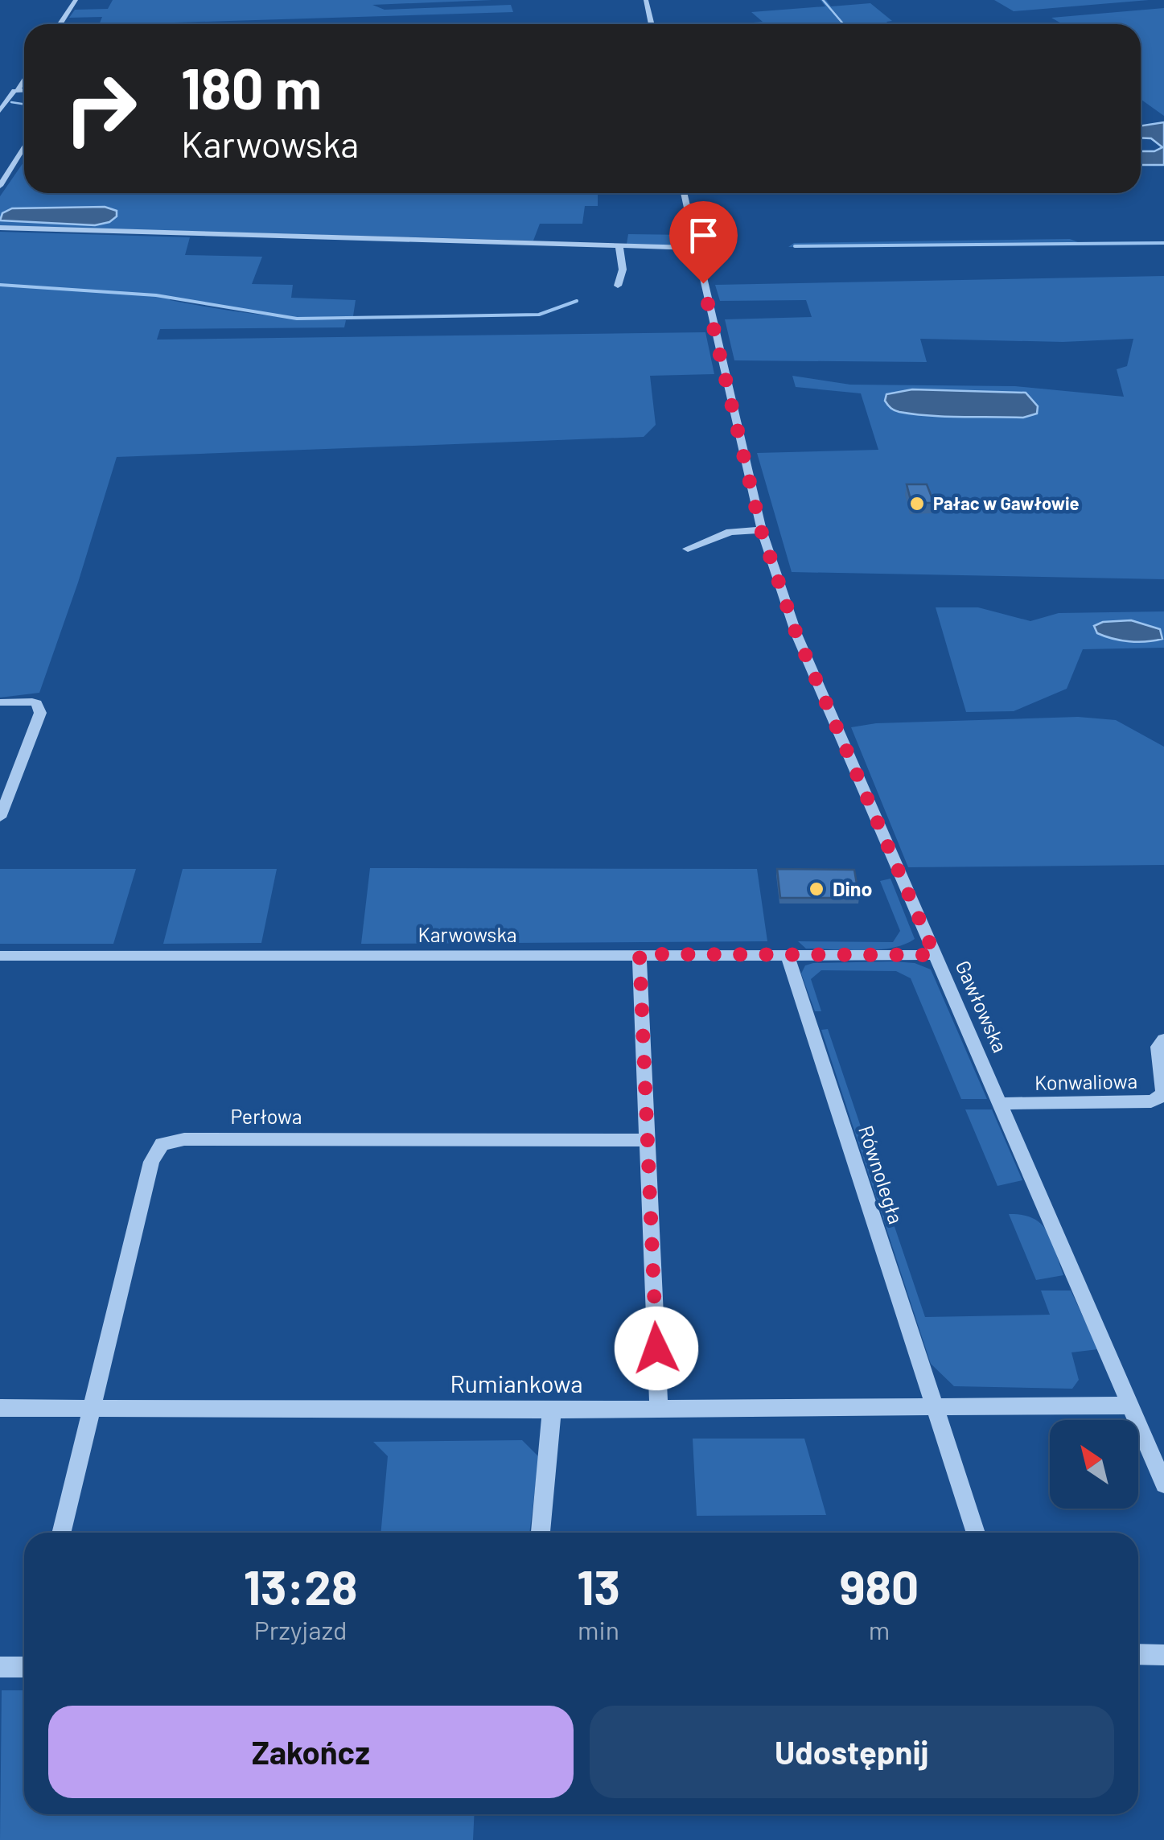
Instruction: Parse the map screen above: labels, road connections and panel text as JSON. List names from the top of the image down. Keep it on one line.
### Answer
{"streets":{"street":["Karwowska","Gawłowska","Konwaliowa","Perłowa","Równoległa","Rumiankowa"]},"crossings":[["Karwowska","Gawłowska"],["Karwowska","Równoległa"],["Gawłowska","Konwaliowa"],["Gawłowska","Rumiankowa"],["Perłowa","Rumiankowa"],["Równoległa","Rumiankowa"]],"places":["Pałac w Gawłowie","Dino"],"north":"top left","page":{"turn":["180 m","Karwowska"],"eta":["13:28","Przyjazd","13","min","980","m"],"buttons":["Zakończ","Udostępnij"]}}
